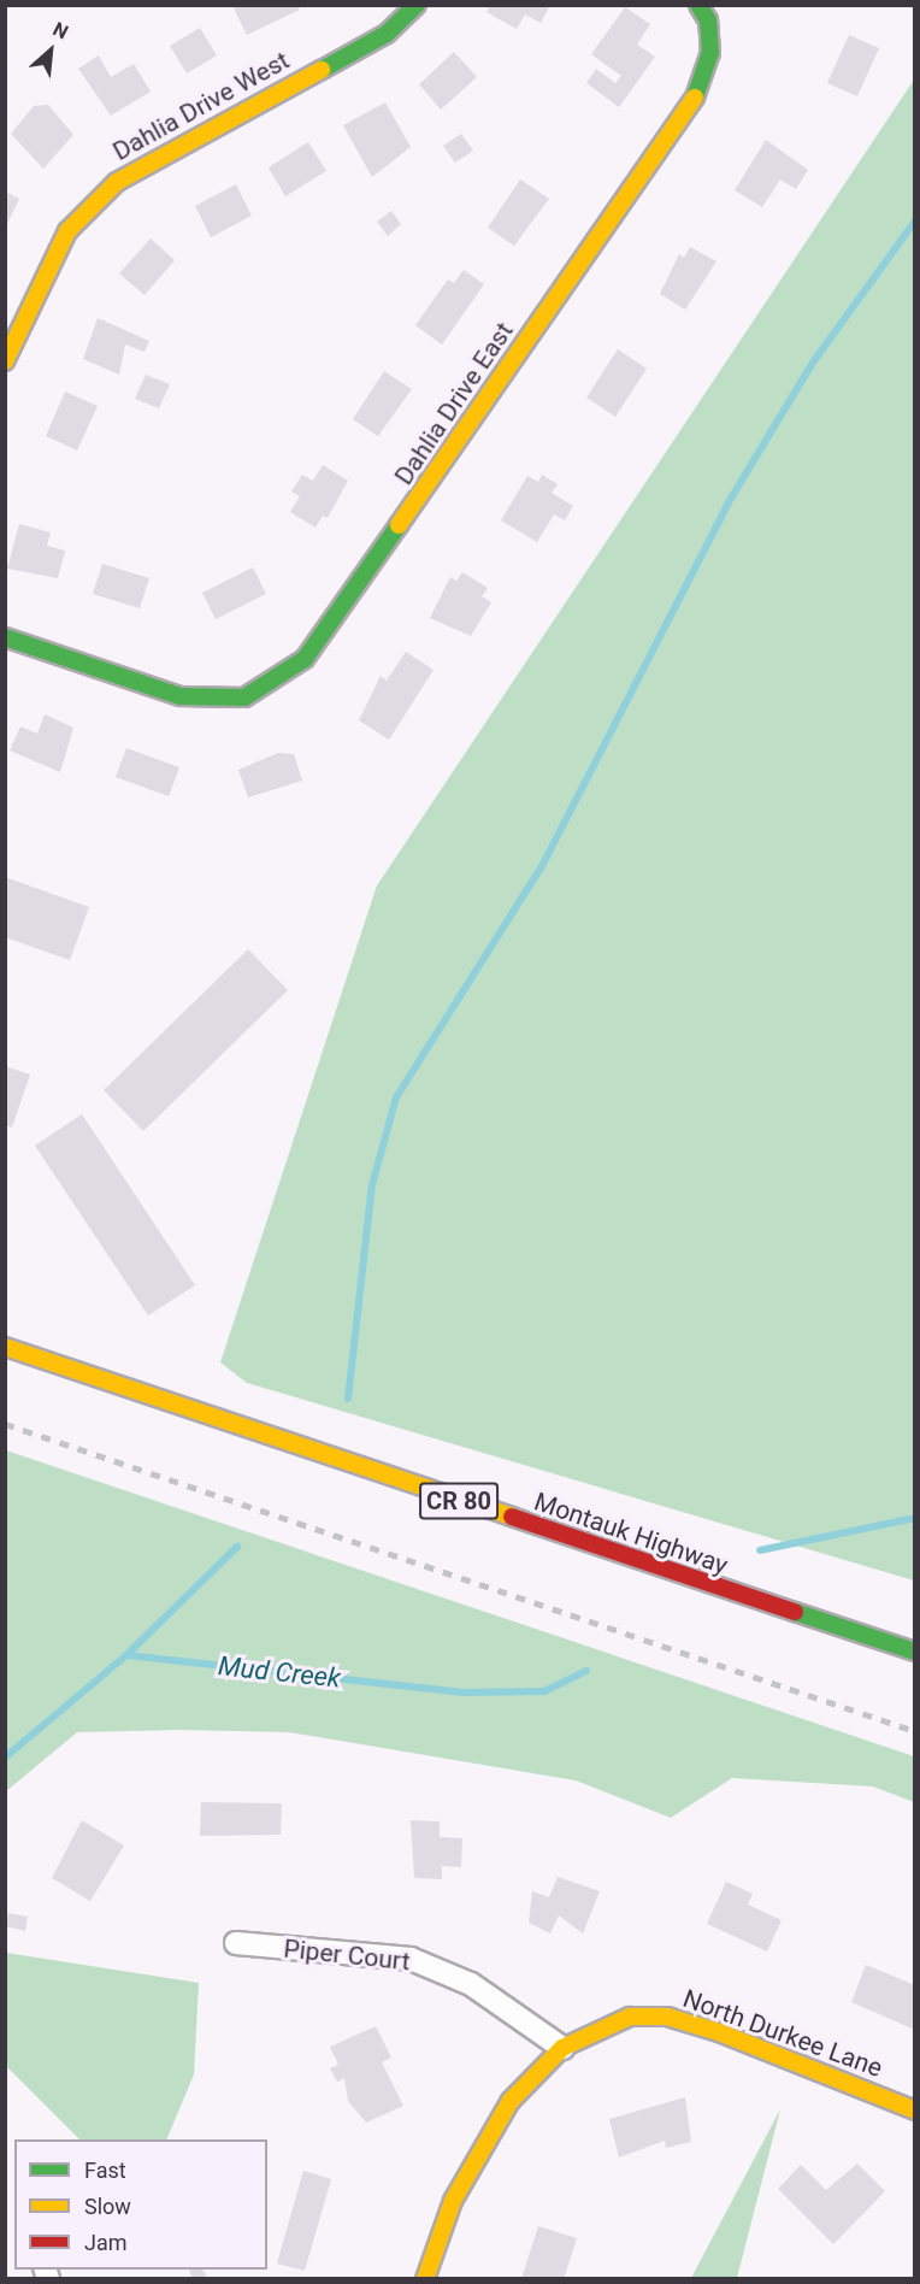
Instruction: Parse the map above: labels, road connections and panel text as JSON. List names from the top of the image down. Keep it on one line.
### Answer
{"streets":{"street":["Dahlia Drive West","Dahlia Drive East","CR 80","Montauk Highway","Piper Court","North Durkee Lane"]},"crossings":[["Piper Court","North Durkee Lane"]],"water":["Mud Creek"],"legend":["Fast","Slow","Jam"],"north":"top right"}
